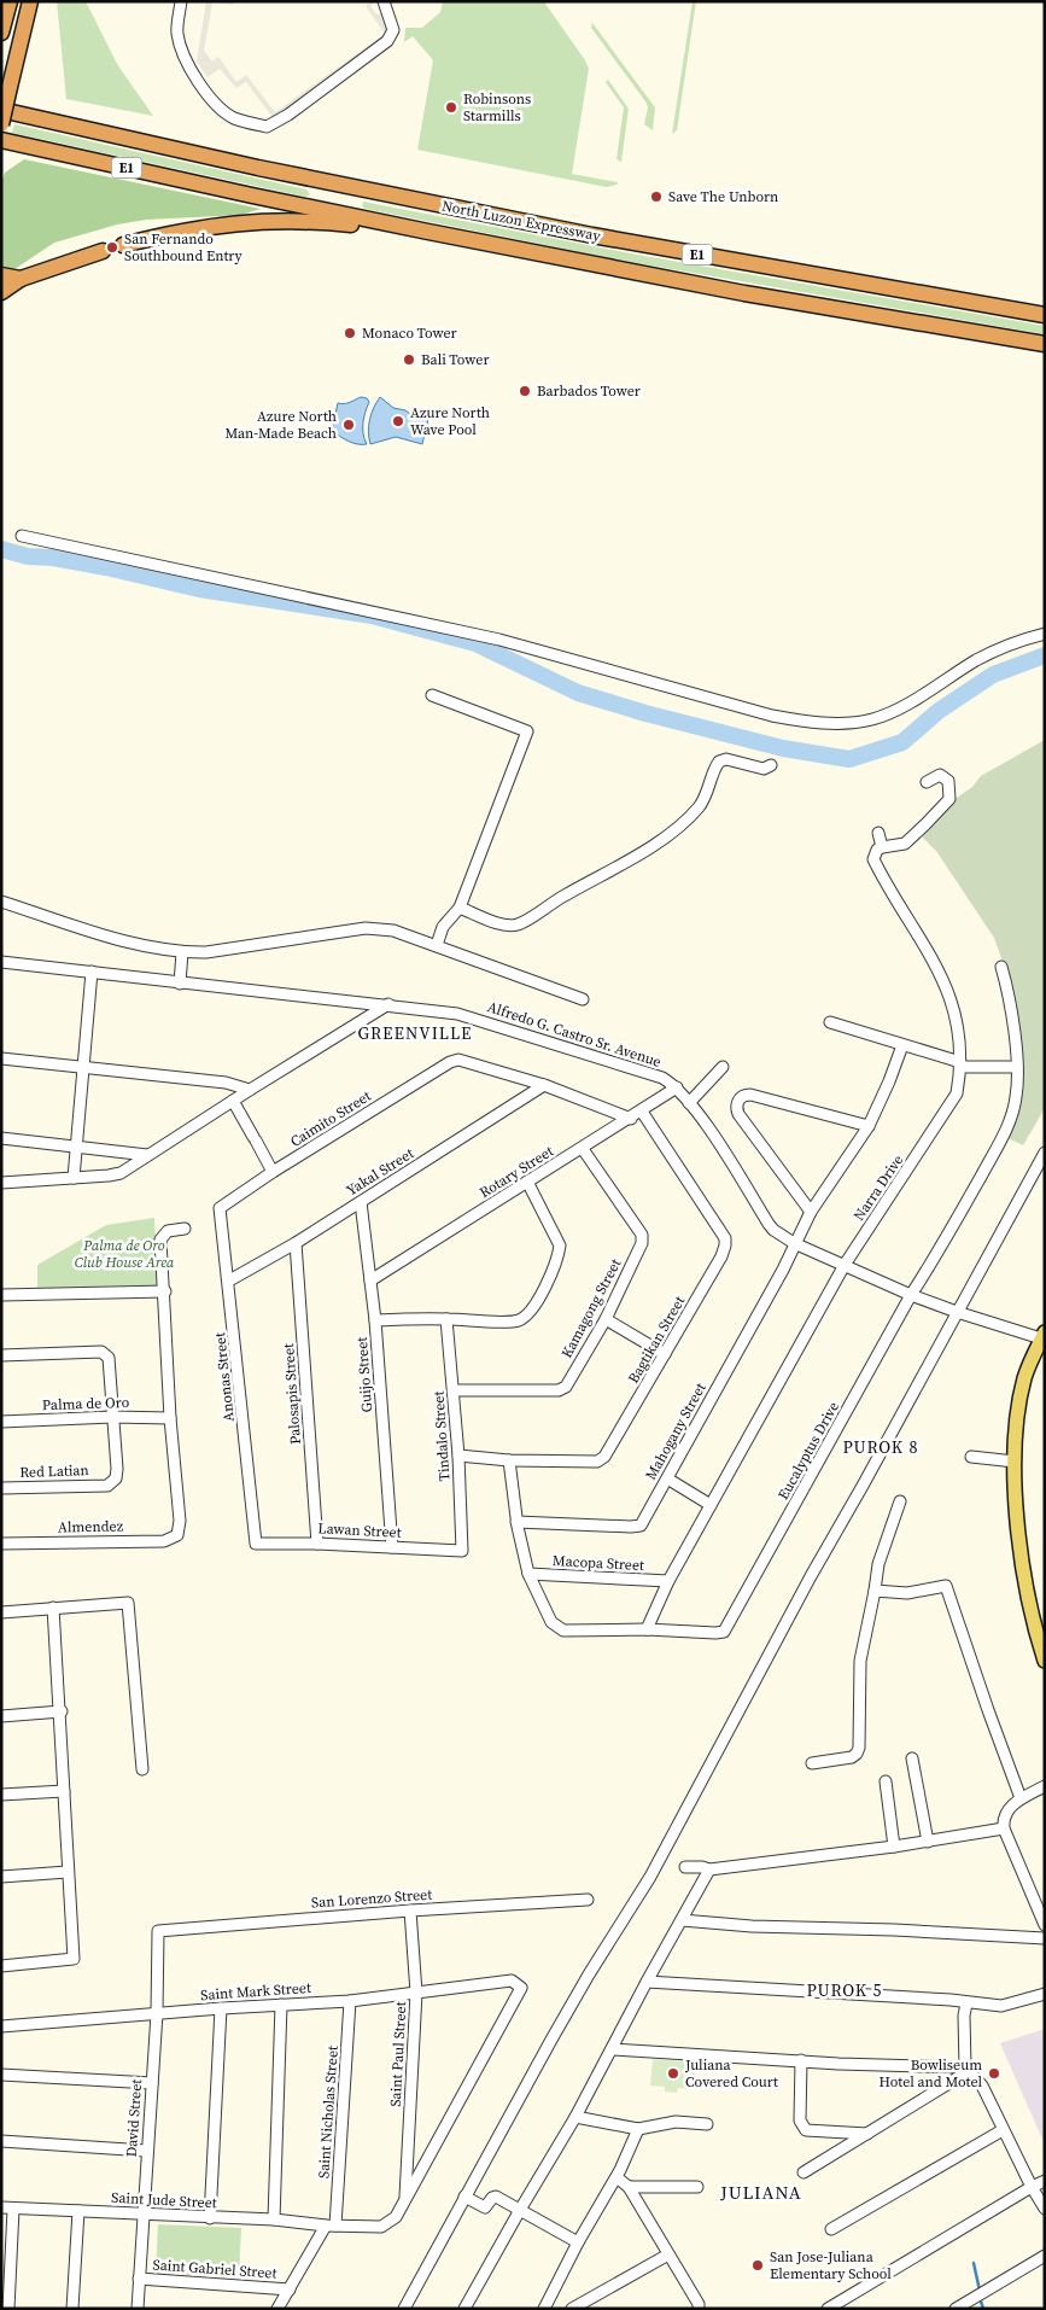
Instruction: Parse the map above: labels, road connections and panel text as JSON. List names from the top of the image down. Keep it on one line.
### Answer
{"streets":{"highway":["E1","North Luzon Expressway"],"street":["Alfredo G. Castro Sr. Avenue","Caimito Street","Yakal Street","Rotary Street","Narra Drive","Kamagong Street","Bagtikan Street","Guijo Street","Anonas Street","Palosapis Street","Palma de Oro","Mahogany Street","Tindalo Street","Eucalyptus Drive","Red Latian","Almendez","Lawan Street","Macopa Street","San Lorenzo Street","Saint Mark Street","Saint Paul Street","Saint Nicholas Street","David Street","Saint Jude Street","Saint Gabriel Street"]},"crossings":[["Alfredo G. Castro Sr. Avenue","Rotary Street"],["Alfredo G. Castro Sr. Avenue","Narra Drive"],["Alfredo G. Castro Sr. Avenue","Mahogany Street"],["Alfredo G. Castro Sr. Avenue","Eucalyptus Drive"],["Caimito Street","Yakal Street"],["Caimito Street","Anonas Street"],["Yakal Street","Guijo Street"],["Yakal Street","Anonas Street"],["Yakal Street","Palosapis Street"],["Rotary Street","Kamagong Street"],["Rotary Street","Bagtikan Street"],["Rotary Street","Guijo Street"],["Narra Drive","Eucalyptus Drive"],["Narra Drive","Macopa Street"],["Kamagong Street","Tindalo Street"],["Bagtikan Street","Tindalo Street"],["Bagtikan Street","Eucalyptus Drive"],["Guijo Street","Lawan Street"],["Anonas Street","Lawan Street"],["Palosapis Street","Lawan Street"],["Palma de Oro","Red Latian"],["Palma de Oro","Almendez"],["Mahogany Street","Eucalyptus Drive"],["Tindalo Street","Lawan Street"],["Eucalyptus Drive","Macopa Street"],["San Lorenzo Street","Saint Paul Street"],["San Lorenzo Street","David Street"],["Saint Mark Street","Saint Paul Street"],["Saint Mark Street","Saint Nicholas Street"],["Saint Mark Street","David Street"],["Saint Mark Street","Saint Jude Street"],["Saint Paul Street","Saint Jude Street"],["Saint Nicholas Street","Saint Jude Street"],["David Street","Saint Jude Street"],["David Street","Saint Gabriel Street"]],"districts":["GREENVILLE","PUROK 8","PUROK 5","JULIANA"],"parks":["Palma de Oro Club House Area"],"places":["Robinsons Starmills","Save The Unborn","San Fernando Southbound Entry","Monaco Tower","Bali Tower","Barbados Tower","Azure North Wave Pool","Azure North Man-Made Beach","Juliana Covered Court","Bowliseum Hotel and Motel","San Jose-Juliana Elementary School"]}
